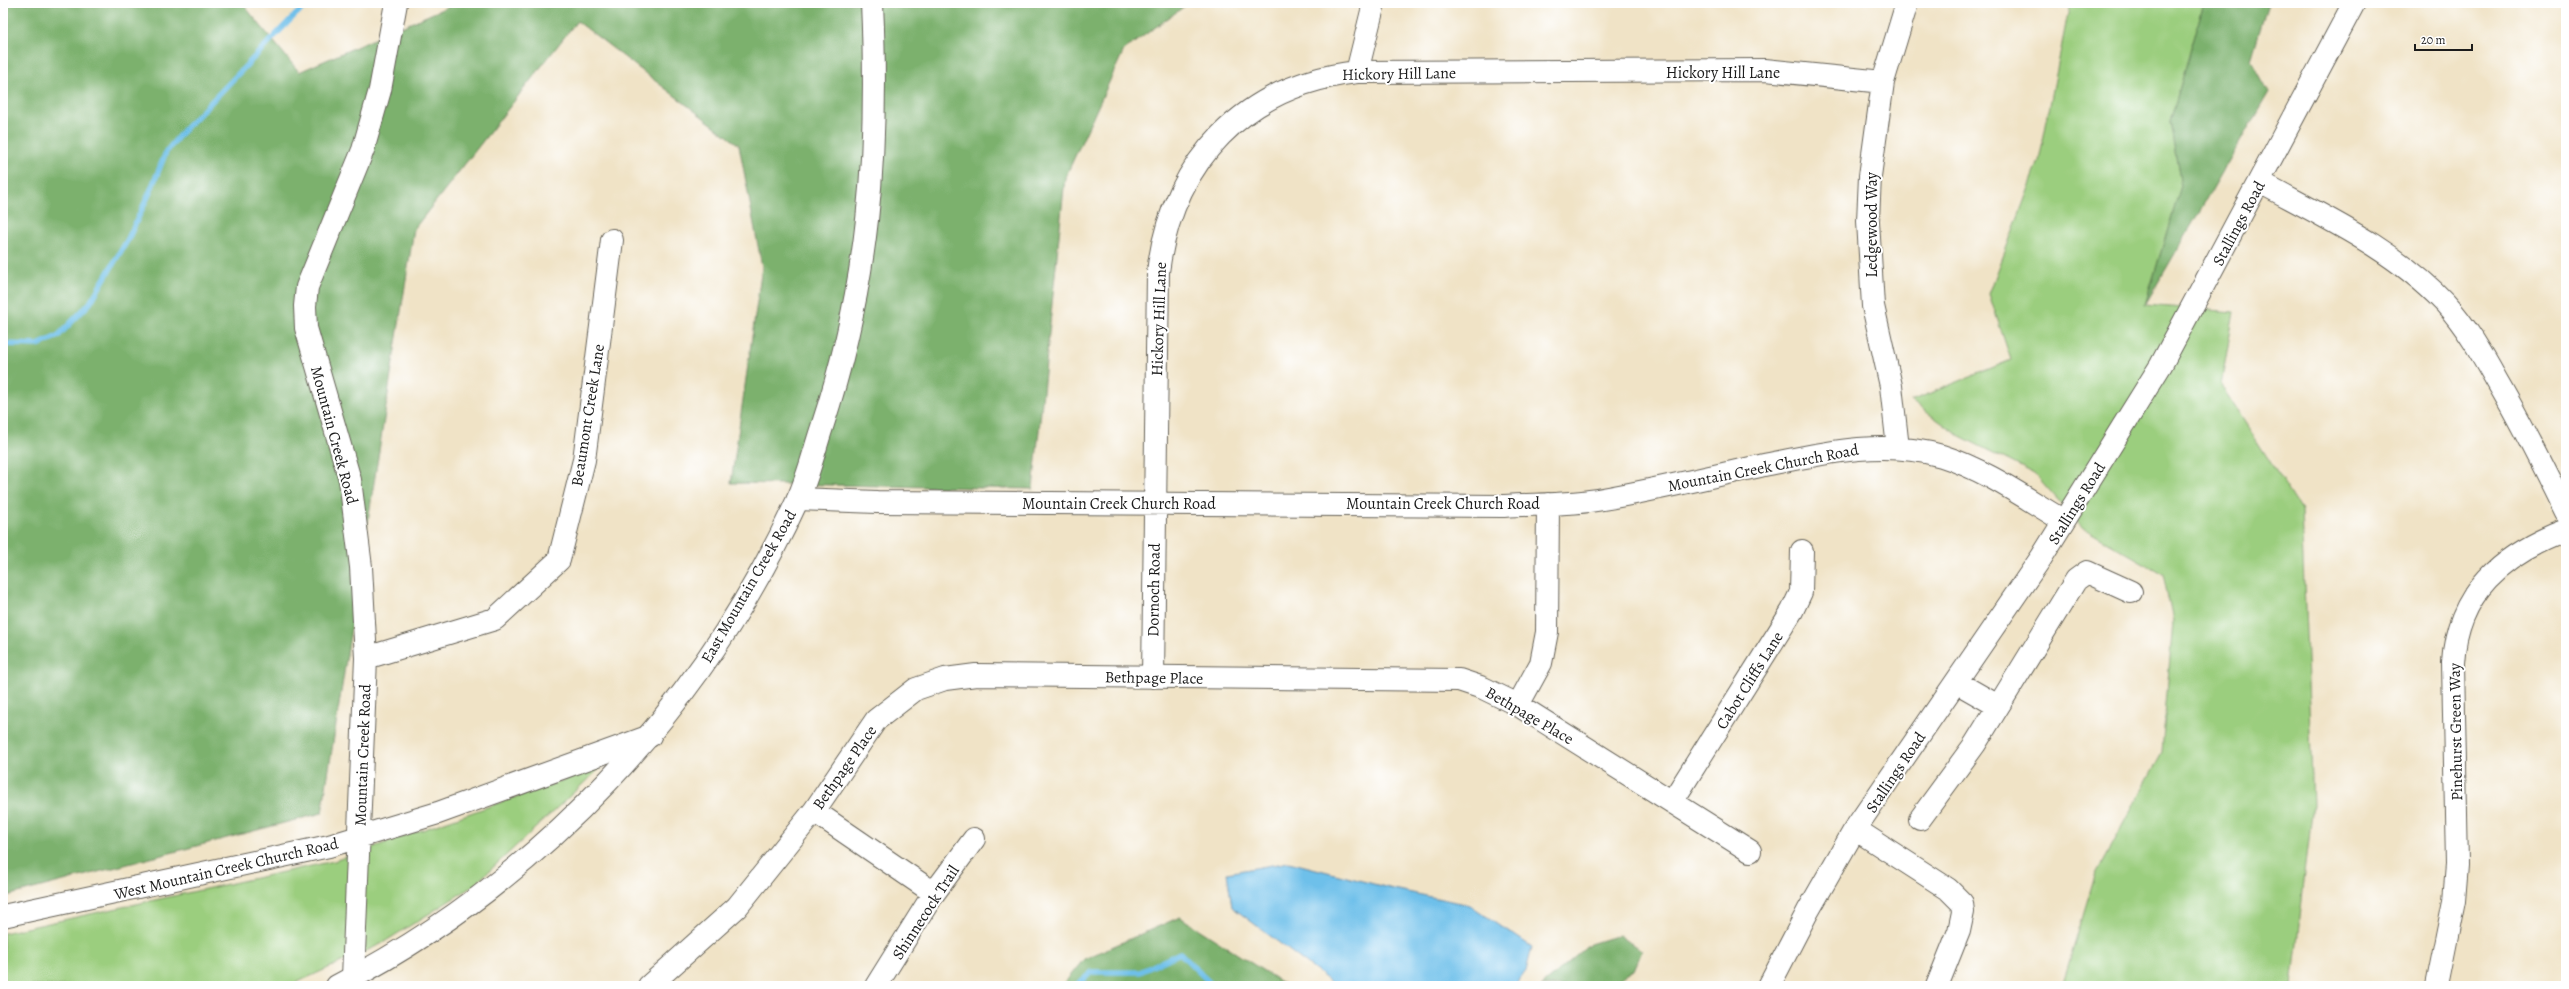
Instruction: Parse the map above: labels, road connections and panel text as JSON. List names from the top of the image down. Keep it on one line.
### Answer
{"streets":{"street":["Hickory Hill Lane","Stallings Road","Ledgewood Way","Beaumont Creek Lane","Mountain Creek Road","Mountain Creek Church Road","East Mountain Creek Road","Dornoch Road","Bethpage Place","Cabot Cliffs Lane","Pinehurst Green Way","West Mountain Creek Church Road","Shinnecock Trail"]},"crossings":[["Hickory Hill Lane","Ledgewood Way"],["Hickory Hill Lane","Mountain Creek Church Road"],["Hickory Hill Lane","Dornoch Road"],["Stallings Road","Mountain Creek Church Road"],["Ledgewood Way","Mountain Creek Church Road"],["Beaumont Creek Lane","Mountain Creek Road"],["Mountain Creek Road","East Mountain Creek Road"],["Mountain Creek Road","West Mountain Creek Church Road"],["Mountain Creek Church Road","East Mountain Creek Road"],["Mountain Creek Church Road","Dornoch Road"],["East Mountain Creek Road","West Mountain Creek Church Road"],["Dornoch Road","Bethpage Place"],["Bethpage Place","Cabot Cliffs Lane"]],"scale_bar":"20 m"}
